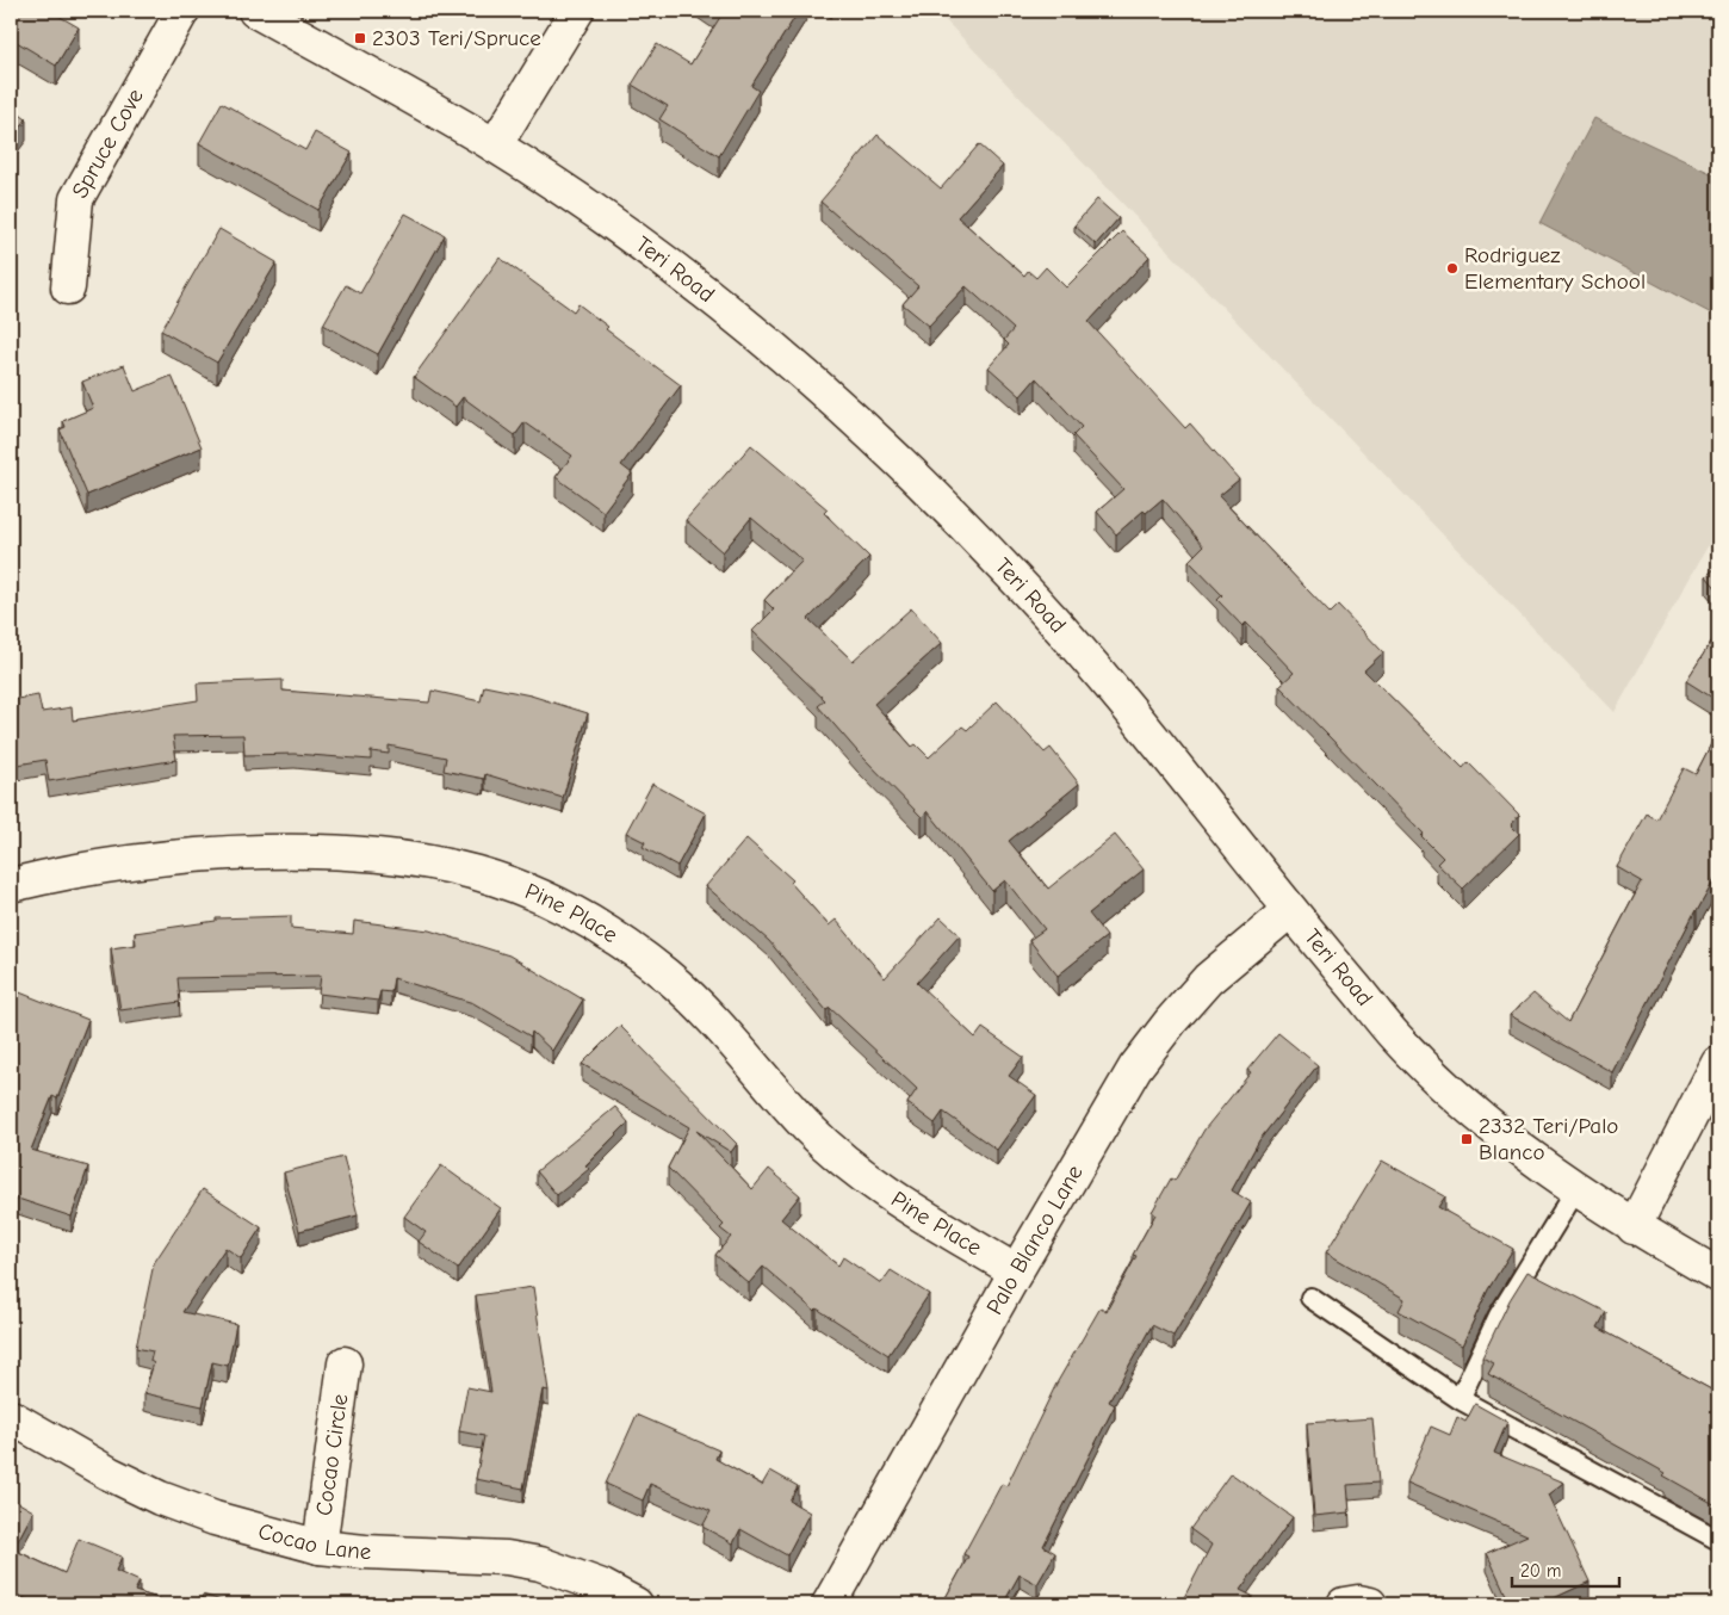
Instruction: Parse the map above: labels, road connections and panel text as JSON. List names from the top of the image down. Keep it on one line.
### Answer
{"streets":{"street":["Spruce Cove","Teri Road","Pine Place","Palo Blanco Lane","Cocao Circle","Cocao Lane"]},"crossings":[["Teri Road","Palo Blanco Lane"],["Pine Place","Palo Blanco Lane"],["Cocao Circle","Cocao Lane"]],"places":{"transit":["2303 Teri/Spruce","2332 Teri/Palo Blanco"],"other":["Rodriguez Elementary School"]},"scale_bar":"20 m"}
